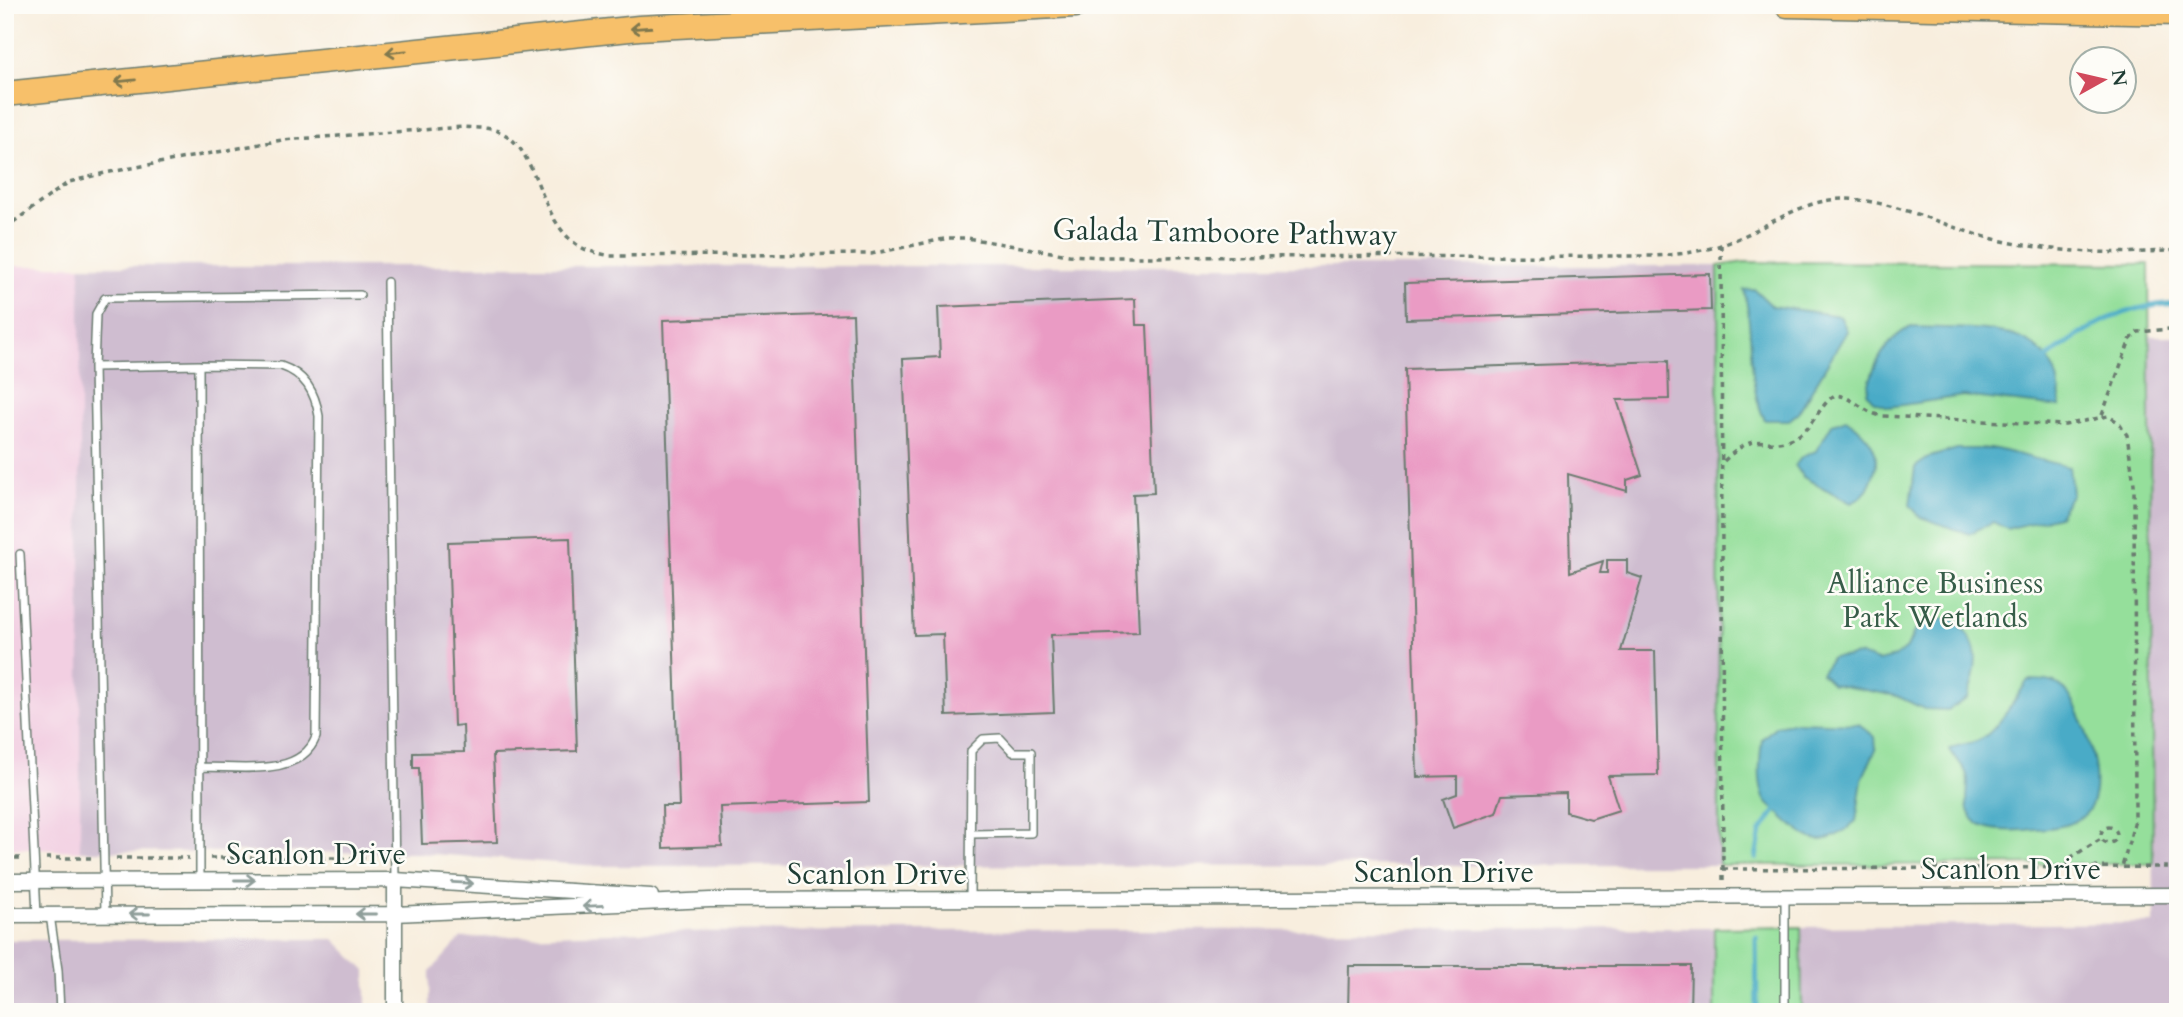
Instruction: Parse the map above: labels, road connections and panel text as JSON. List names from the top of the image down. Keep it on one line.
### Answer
{"streets":{"street":["Scanlon Drive"],"path":["Galada Tamboore Pathway"]},"parks":["Alliance Business Park Wetlands"],"north":"right"}
